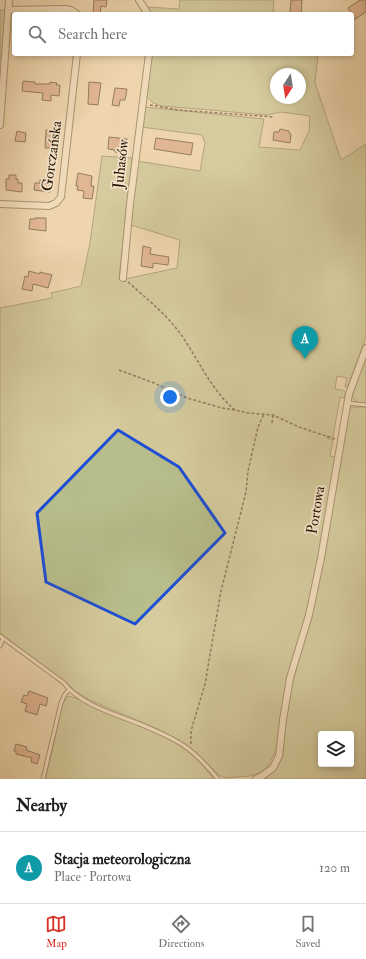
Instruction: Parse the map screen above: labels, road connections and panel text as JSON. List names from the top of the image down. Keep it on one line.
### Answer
{"streets":{"street":["Gorczańska","Juhasów","Portowa"]},"north":"bottom","page":{"search":"Search here","pins":"A","heading":"Nearby","list":[{"mark":"A","name":"Stacja meteorologiczna","note":"Place · Portowa","value":"120 m"}],"nav":["Map","Directions","Saved"]}}
